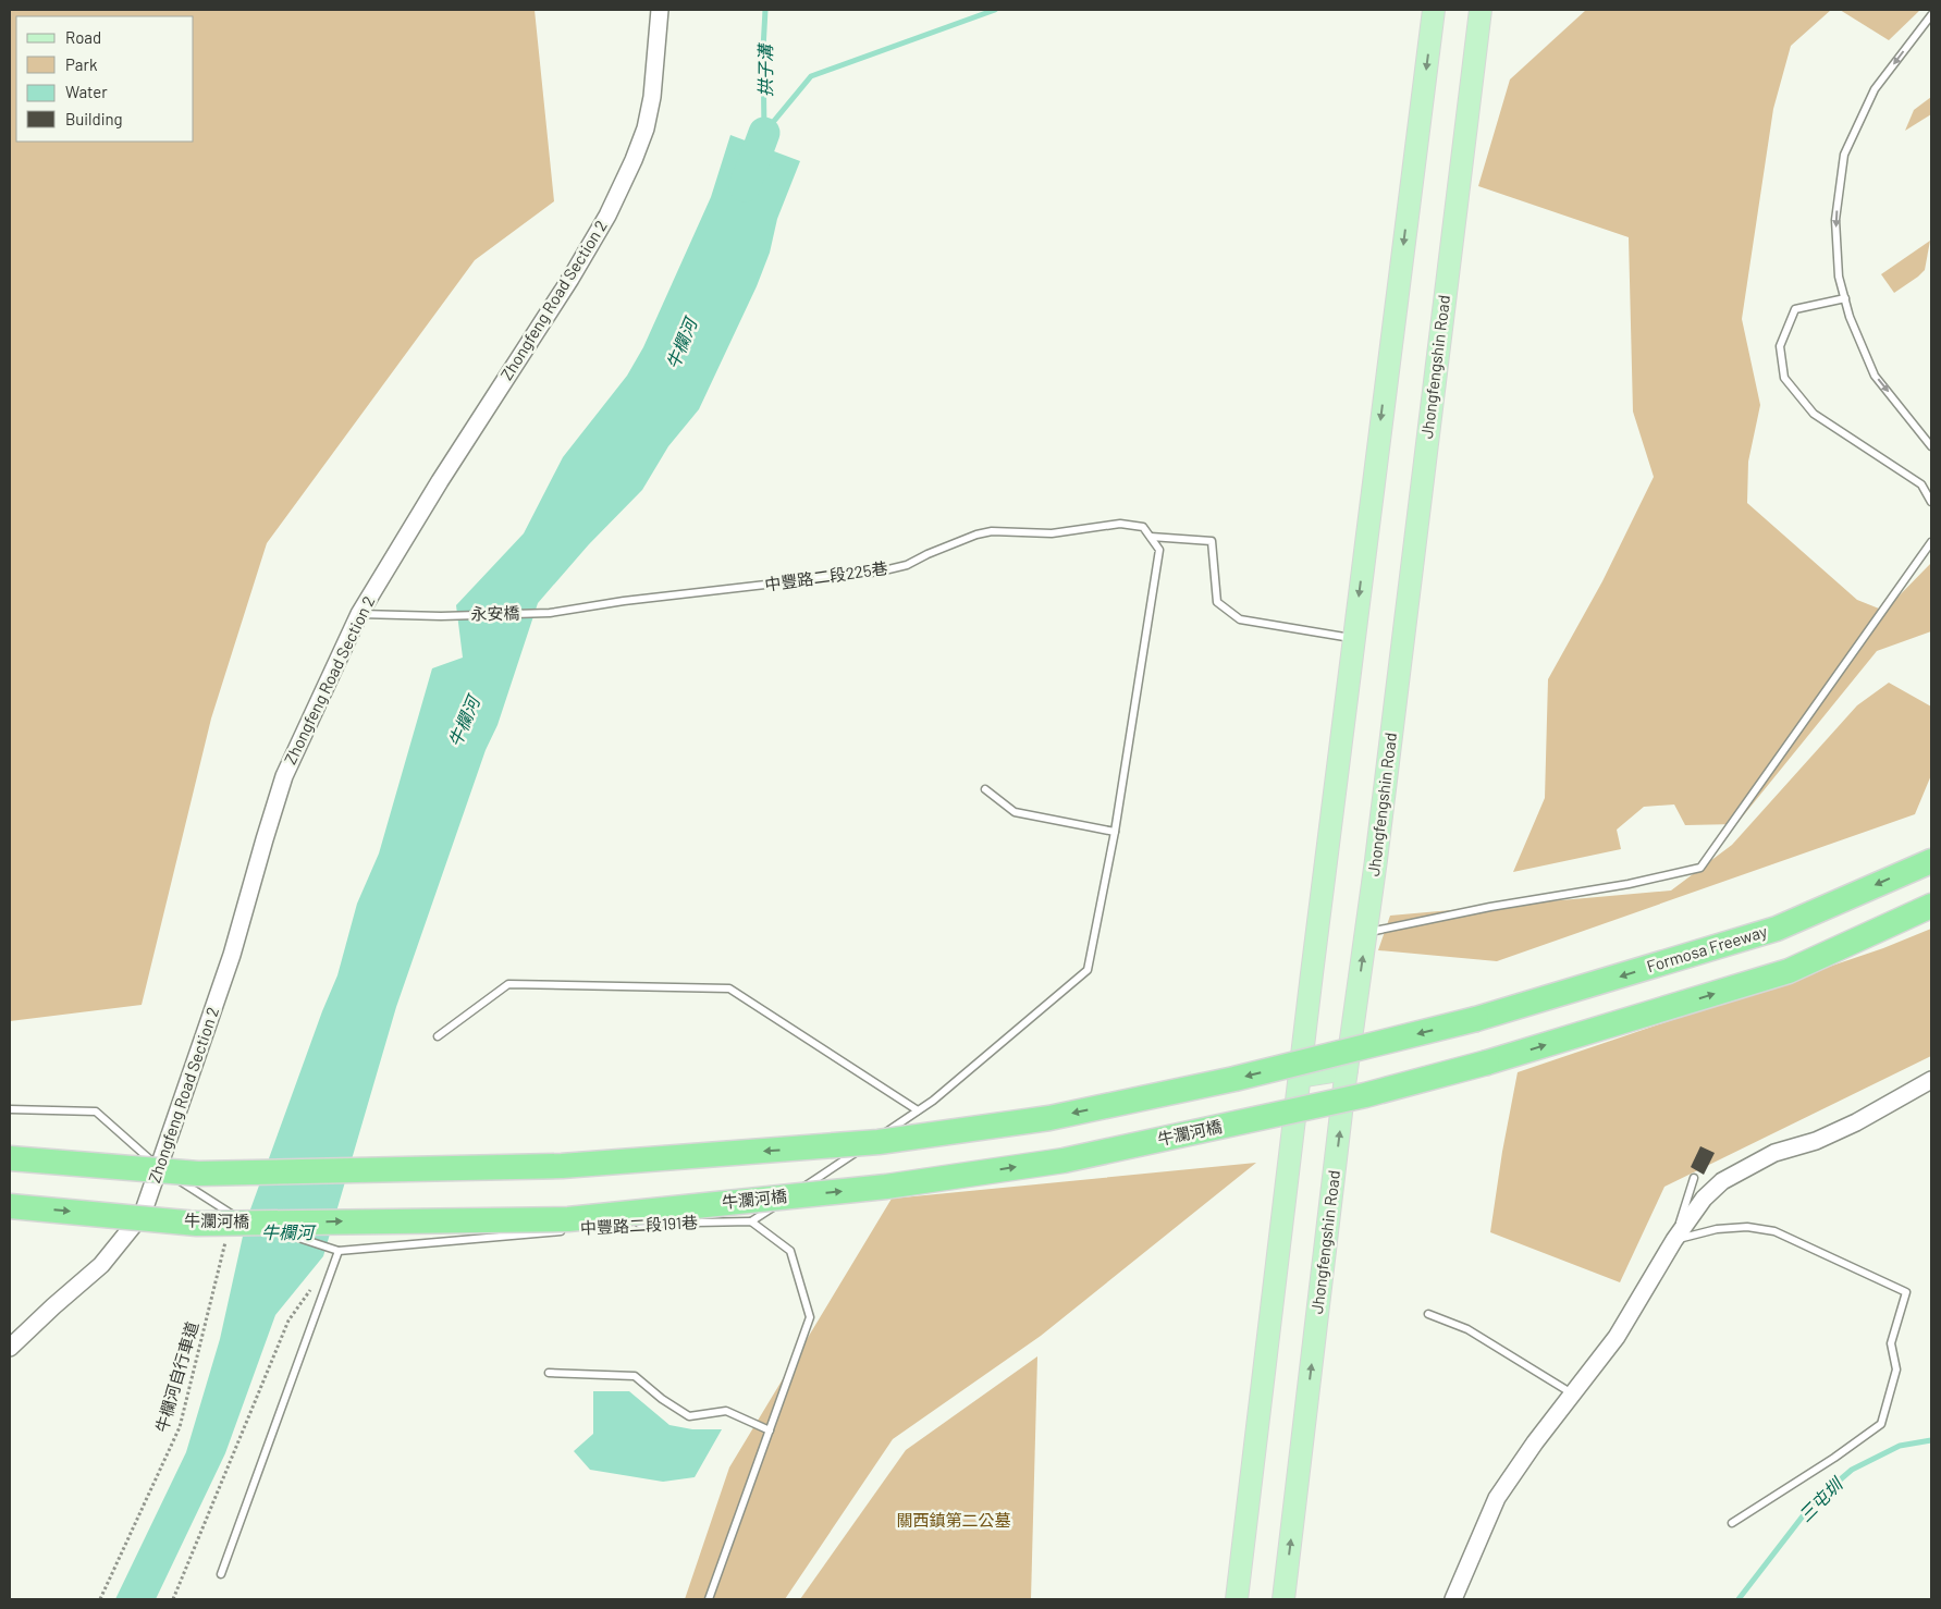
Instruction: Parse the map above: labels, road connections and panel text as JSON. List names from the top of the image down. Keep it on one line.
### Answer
{"streets":{"highway":["Formosa Freeway","牛瀾河橋"],"main road":["Jhongfengshin Road"],"street":["Zhongfeng Road Section 2"],"lane":["中豐路二段225巷","永安橋","中豐路二段191巷"],"path":["牛欄河自行車道"]},"crossings":[["Zhongfeng Road Section 2","永安橋"],["中豐路二段225巷","永安橋"]],"one_way":["Formosa Freeway","牛瀾河橋"],"water":["拱子溝","牛欄河","三屯圳"],"parks":["關西鎮第二公墓"],"legend":["Road","Park","Water","Building"]}
